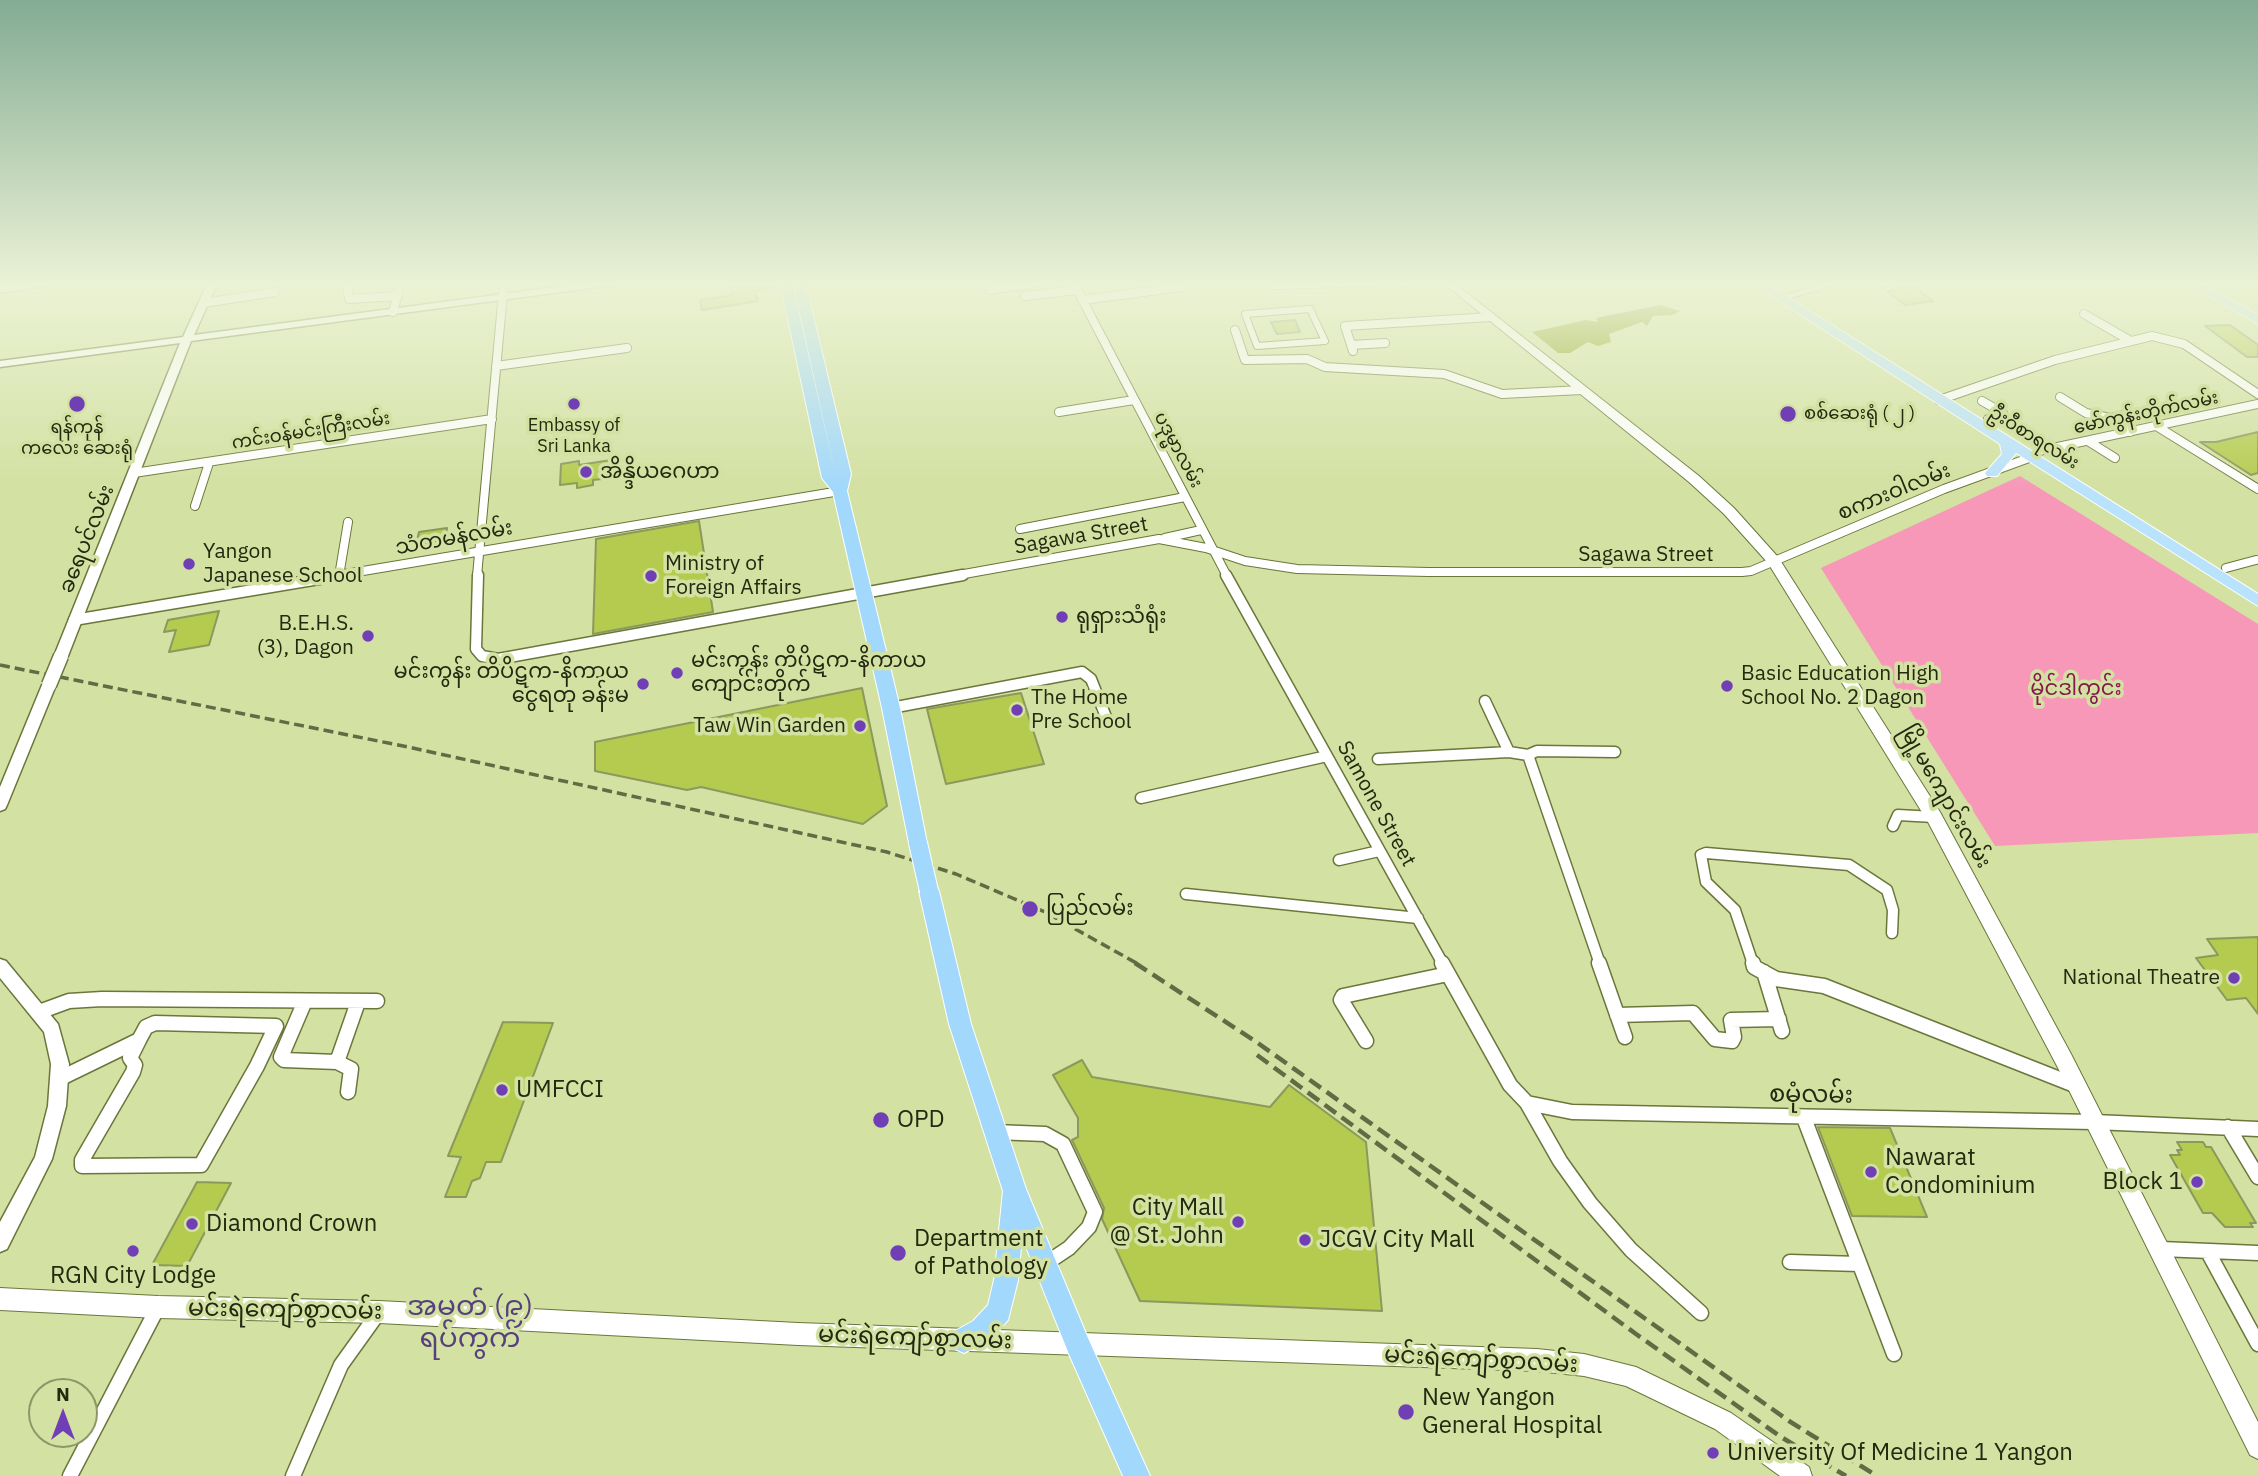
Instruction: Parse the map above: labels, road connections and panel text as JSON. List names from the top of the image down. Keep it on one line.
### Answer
{"streets":{"main road":["ဦးဝီစာရလမ်း","မြို့မကျောင်းလမ်း","မင်းရဲကျော်စွာလမ်း"],"street":["မော်ကွန်းတိုက်လမ်း","ကင်းဝန်မင်းကြီးလမ်း","ပဒုမ္မာလမ်း","စကားဝါလမ်း","Sagawa Street","သံတမန်လမ်း","ခရေပင်လမ်း","Samone Street","စမုံလမ်း"]},"crossings":[["မော်ကွန်းတိုက်လမ်း","ဦးဝီစာရလမ်း"],["မော်ကွန်းတိုက်လမ်း","စကားဝါလမ်း"],["ကင်းဝန်မင်းကြီးလမ်း","ခရေပင်လမ်း"],["ဦးဝီစာရလမ်း","စကားဝါလမ်း"],["ပဒုမ္မာလမ်း","Samone Street"],["စကားဝါလမ်း","Sagawa Street"],["စကားဝါလမ်း","မြို့မကျောင်းလမ်း"],["Sagawa Street","သံတမန်လမ်း"],["Sagawa Street","မြို့မကျောင်းလမ်း"],["Sagawa Street","Samone Street"],["သံတမန်လမ်း","ခရေပင်လမ်း"],["မြို့မကျောင်းလမ်း","စမုံလမ်း"],["Samone Street","စမုံလမ်း"]],"districts":["အမှတ် (၉) ရပ်ကွက်"],"parks":["မိုင်ဒါကွင်း"],"places":["ရန်ကုန် ကလေး ဆေးရုံ","Embassy of Sri Lanka","စစ်ဆေးရုံ ( ၂ )","အိန္ဒိယဂေဟာ","Yangon Japanese School","Ministry of Foreign Affairs","ရုရှားသံရုံး","B.E.H.S. (3), Dagon","မင်းကွန်း တိပိဋက-နိကာယ ကျောင်းတိုက်","မင်းကွန်း တိပိဋက-နိကာယ ငွေရတု ခန်းမ","Basic Education High School No. 2 Dagon","The Home Pre School","Taw Win Garden","ပြည်လမ်း","National Theatre","UMFCCI","OPD","Nawarat Condominium","Block 1","City Mall @ St. John","Diamond Crown","JCGV City Mall","RGN City Lodge","Department of Pathology","New Yangon General Hospital","University Of Medicine 1 Yangon"],"north":"top"}
